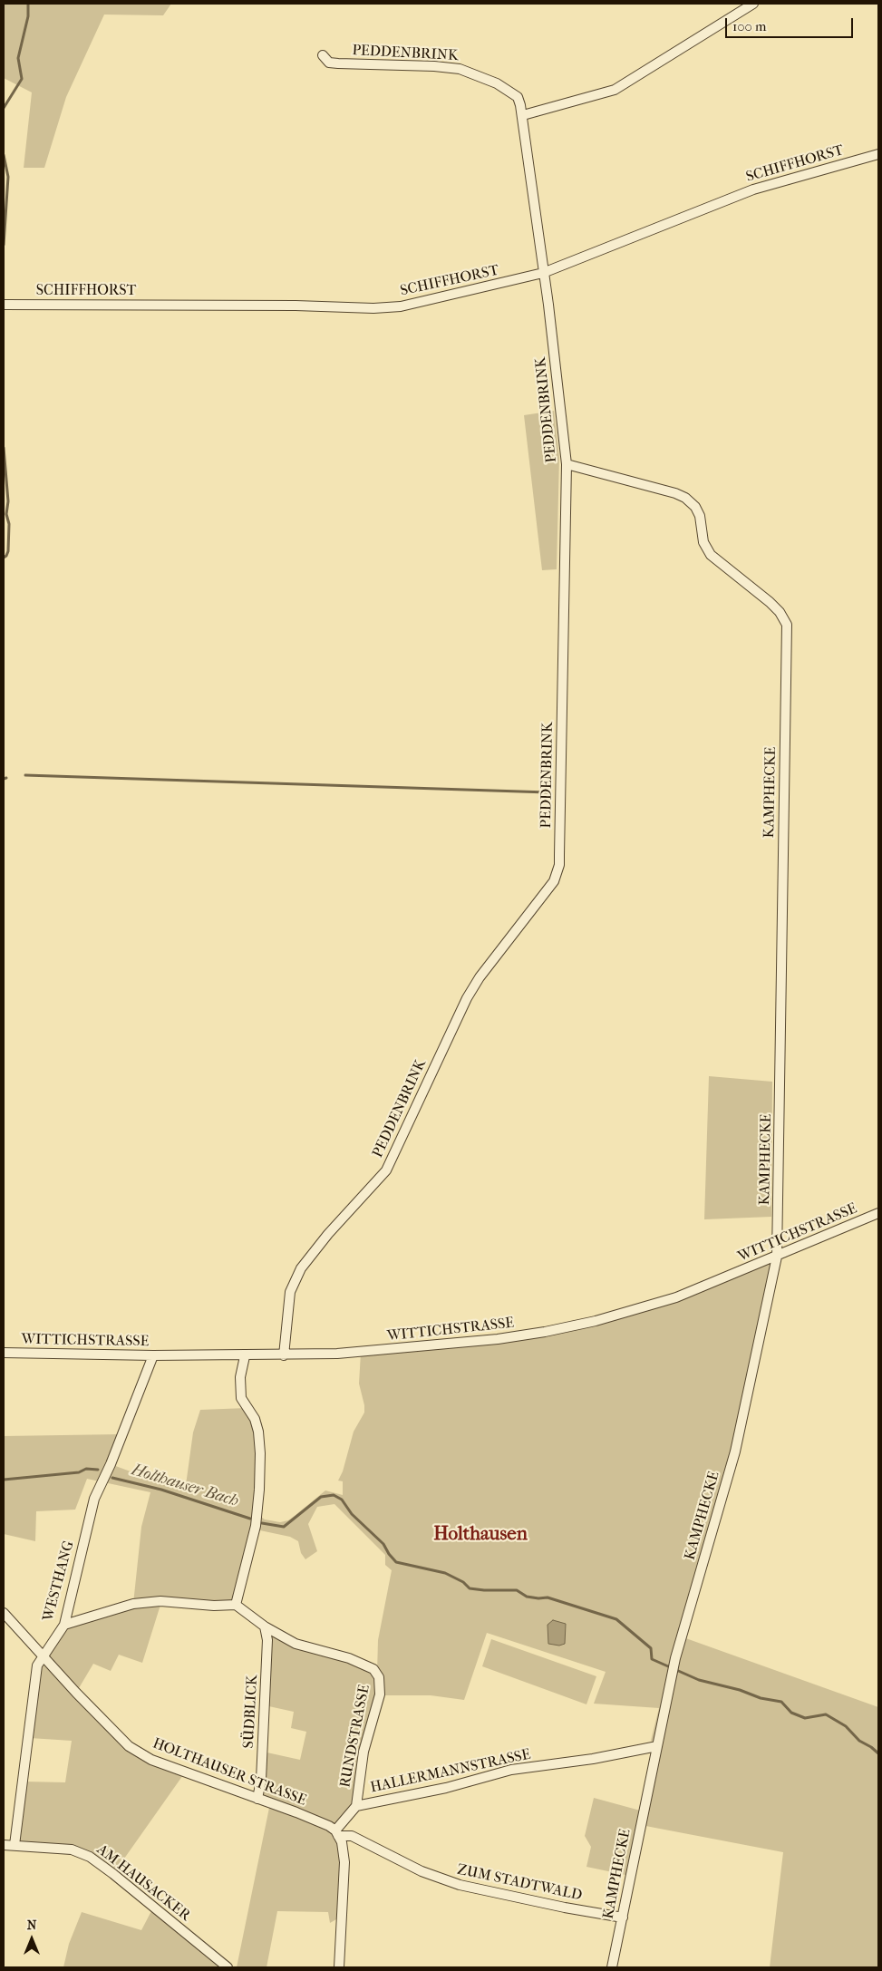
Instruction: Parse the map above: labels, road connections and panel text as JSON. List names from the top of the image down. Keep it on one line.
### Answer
{"streets":{"street":["PEDDENBRINK","SCHIFFHORST","KAMPHECKE","WITTICHSTRASSE","WESTHANG","SÜDBLICK","RUNDSTRASSE","HALLERMANNSTRASSE","HOLTHAUSER STRASSE","AM HAUSACKER","ZUM STADTWALD"]},"crossings":[["PEDDENBRINK","SCHIFFHORST"],["PEDDENBRINK","KAMPHECKE"],["PEDDENBRINK","WITTICHSTRASSE"],["KAMPHECKE","WITTICHSTRASSE"],["KAMPHECKE","HALLERMANNSTRASSE"],["KAMPHECKE","ZUM STADTWALD"],["WITTICHSTRASSE","WESTHANG"],["WESTHANG","HOLTHAUSER STRASSE"],["WESTHANG","AM HAUSACKER"],["SÜDBLICK","RUNDSTRASSE"],["SÜDBLICK","HOLTHAUSER STRASSE"],["RUNDSTRASSE","HALLERMANNSTRASSE"],["RUNDSTRASSE","HOLTHAUSER STRASSE"],["RUNDSTRASSE","ZUM STADTWALD"],["HOLTHAUSER STRASSE","ZUM STADTWALD"]],"districts":["Holthausen"],"water":["Holthauser Bach"],"scale_bar":"100 m","north":"top"}
